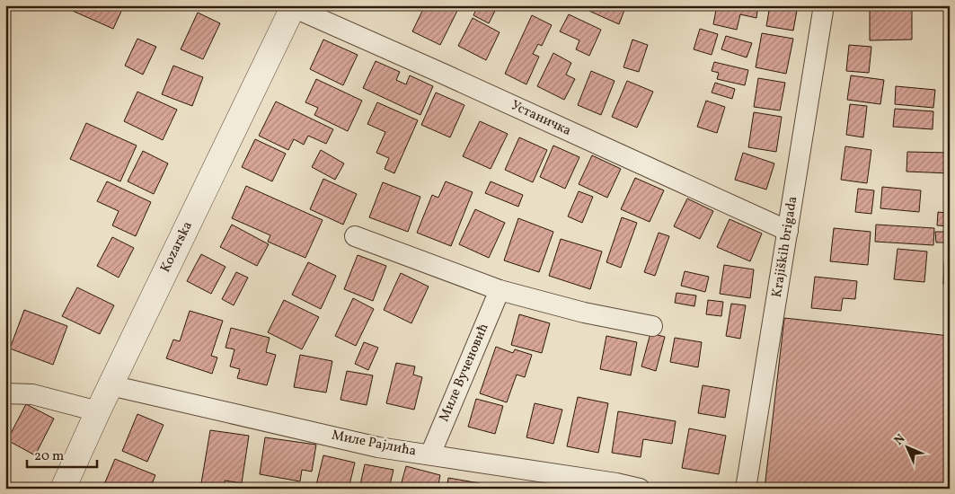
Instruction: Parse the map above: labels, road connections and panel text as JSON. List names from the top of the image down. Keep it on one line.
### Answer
{"streets":{"street":["Устаничка","Kozarska","Krajiških brigada","Миле Вученовић","Миле Рајлића"]},"crossings":[["Устаничка","Kozarska"],["Устаничка","Krajiških brigada"],["Kozarska","Миле Рајлића"],["Миле Вученовић","Миле Рајлића"]],"scale_bar":"20 m","north":"top left"}
